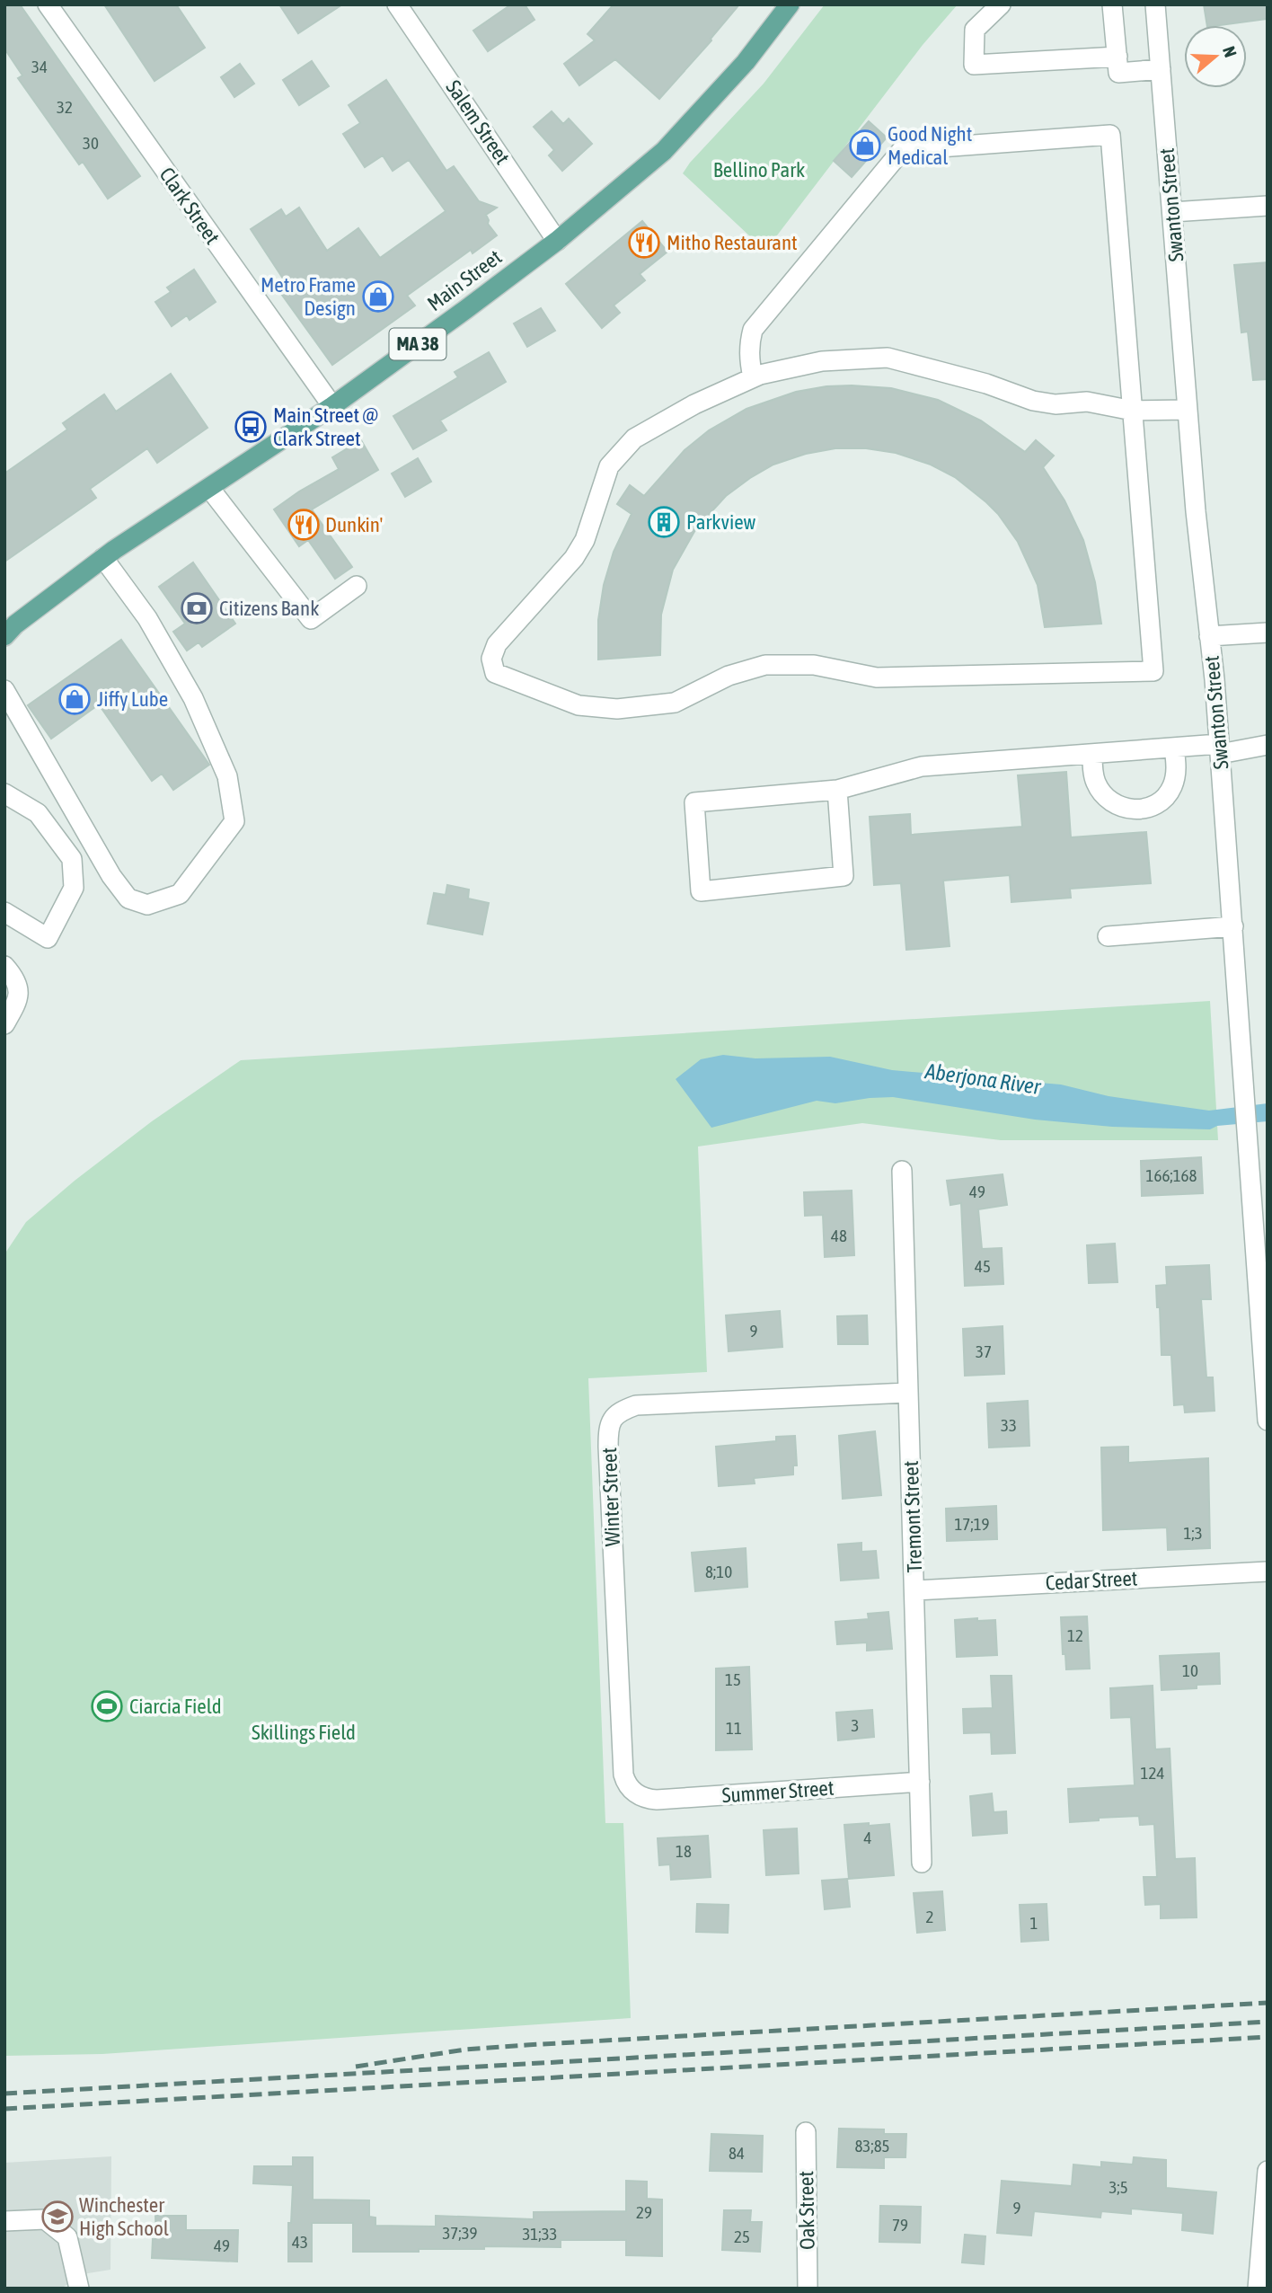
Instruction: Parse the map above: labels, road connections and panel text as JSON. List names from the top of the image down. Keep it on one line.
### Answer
{"streets":{"main road":["Main Street","MA 38"],"street":["Salem Street","Swanton Street","Clark Street","Winter Street","Tremont Street","Cedar Street","Summer Street","Oak Street"]},"crossings":[["Salem Street","Main Street"],["Clark Street","Main Street"],["Winter Street","Tremont Street"],["Winter Street","Summer Street"],["Tremont Street","Cedar Street"],["Tremont Street","Summer Street"]],"water":["Aberjona River"],"parks":["Bellino Park","Skillings Field"],"places":{"shop":["Good Night Medical","Metro Frame Design","Jiffy Lube"],"restaurant":["Mitho Restaurant","Dunkin'"],"bus stop":["Main Street @ Clark Street"],"building":["Parkview"],"bank":["Citizens Bank"],"sports":["Ciarcia Field"],"school or university":["Winchester High School"]},"house_numbers":["34","32","30","166;168","49","48","45","9","37","33","17;19","1;3","8;10","12","10","15","3","11","124","4","18","2","1","83;85","84","3;5","9","29","79","37;39","31;33","25","43","49"],"north":"right"}
